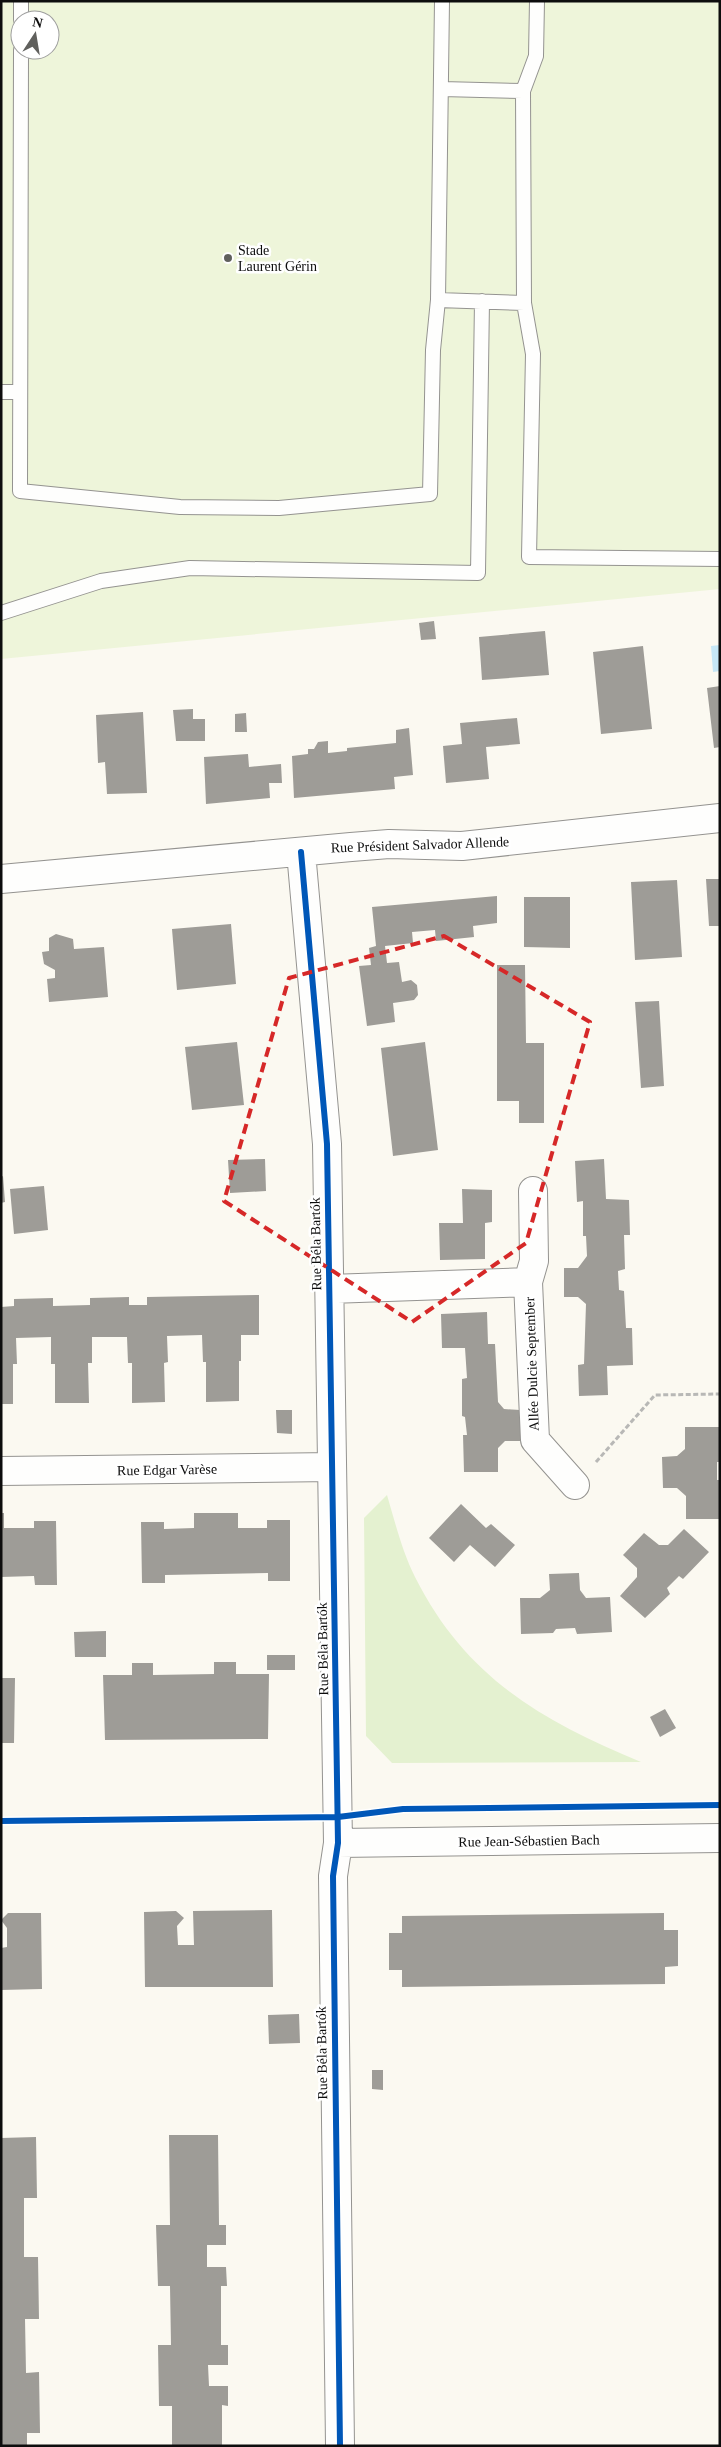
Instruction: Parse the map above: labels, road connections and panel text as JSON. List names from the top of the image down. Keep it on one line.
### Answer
{"streets":{"street":["Rue Président Salvador Allende","Rue Béla Bartók","Allée Dulcie September","Rue Edgar Varèse","Rue Jean-Sébastien Bach"]},"crossings":[["Rue Président Salvador Allende","Rue Béla Bartók"],["Rue Béla Bartók","Allée Dulcie September"],["Rue Béla Bartók","Rue Edgar Varèse"],["Rue Béla Bartók","Rue Jean-Sébastien Bach"]],"places":["Stade Laurent Gérin"],"north":"top"}
